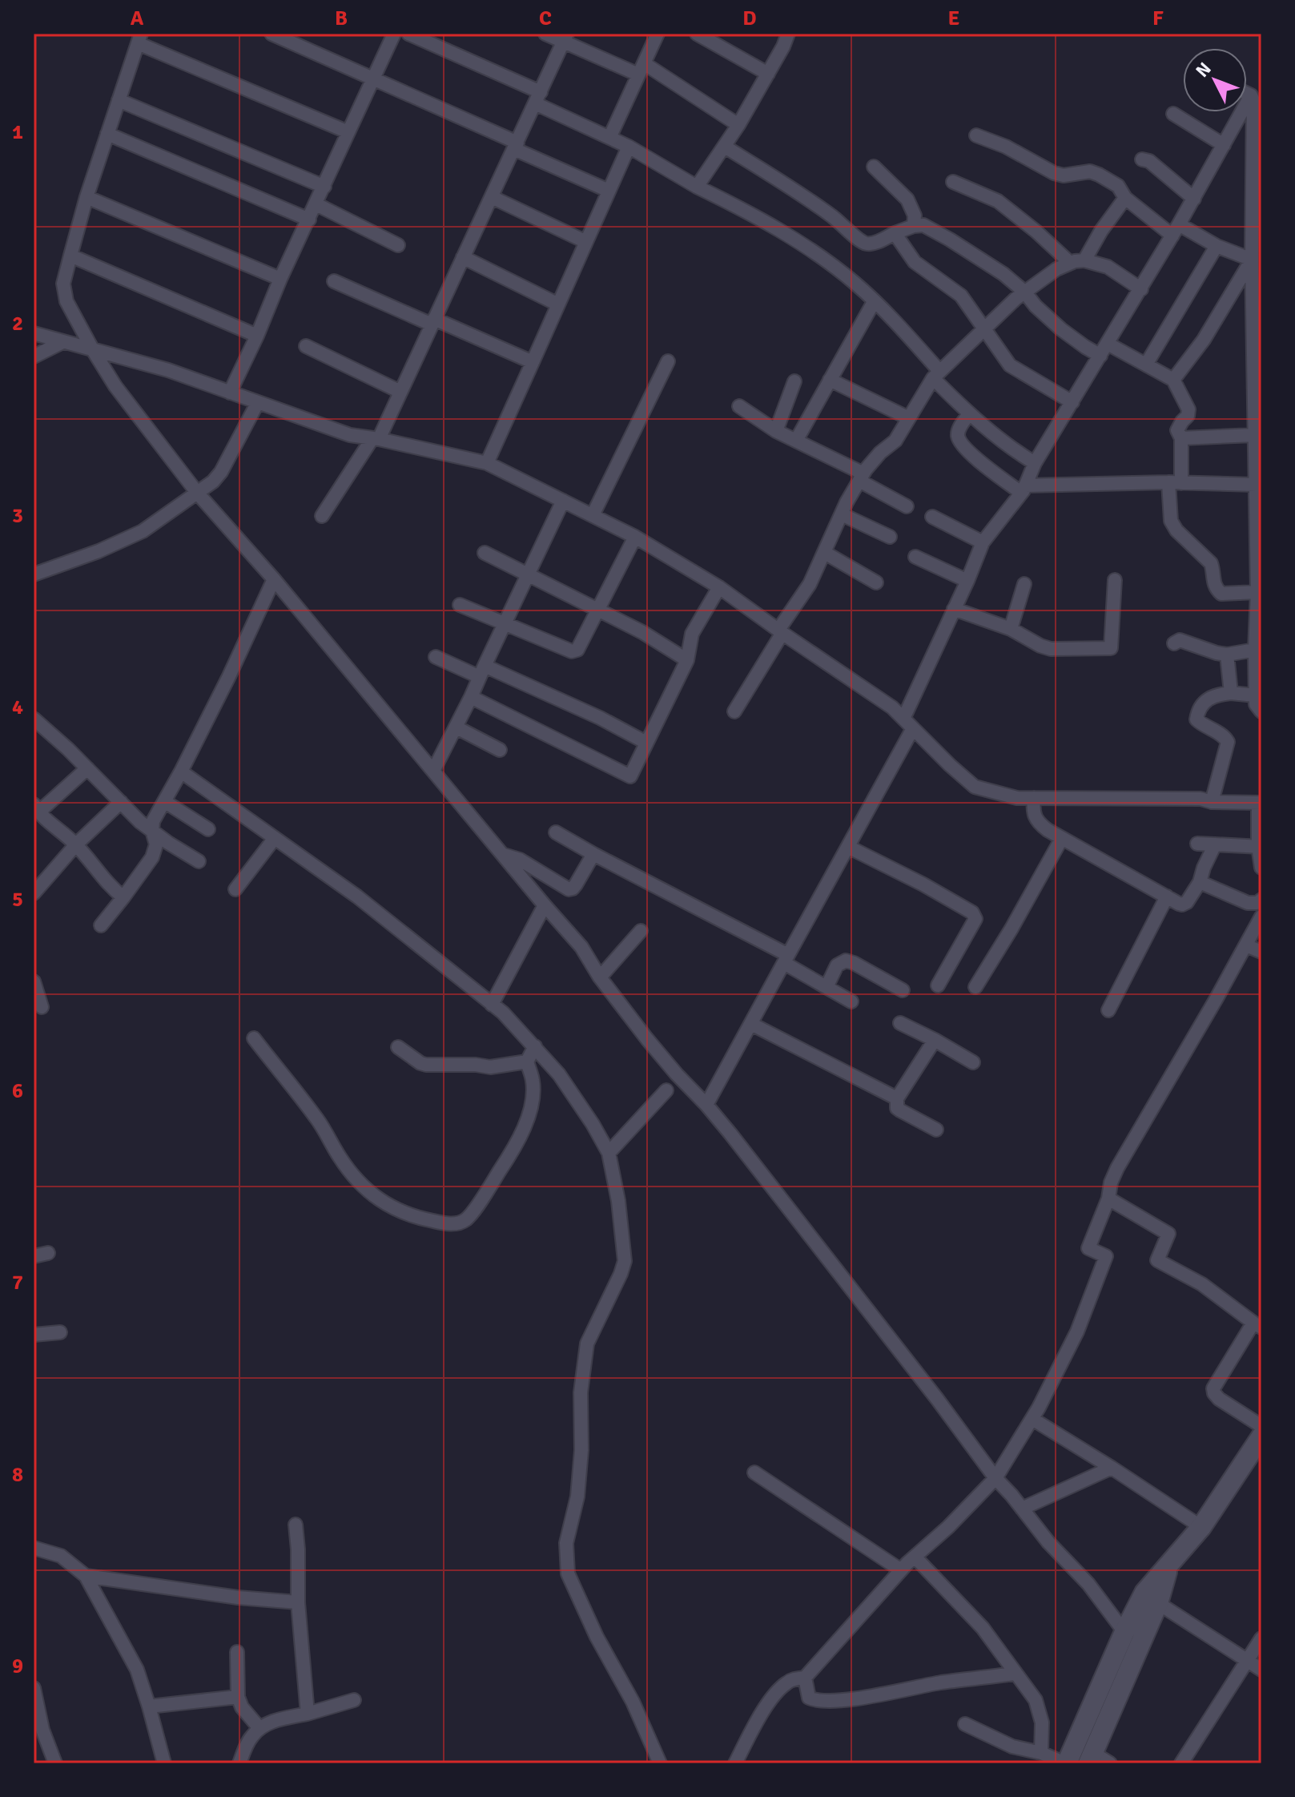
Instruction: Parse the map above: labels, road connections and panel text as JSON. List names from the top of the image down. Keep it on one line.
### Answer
{"north":"top left","grid":{"columns":["A","B","C","D","E","F"],"rows":["1","2","3","4","5","6","7","8","9"]}}
